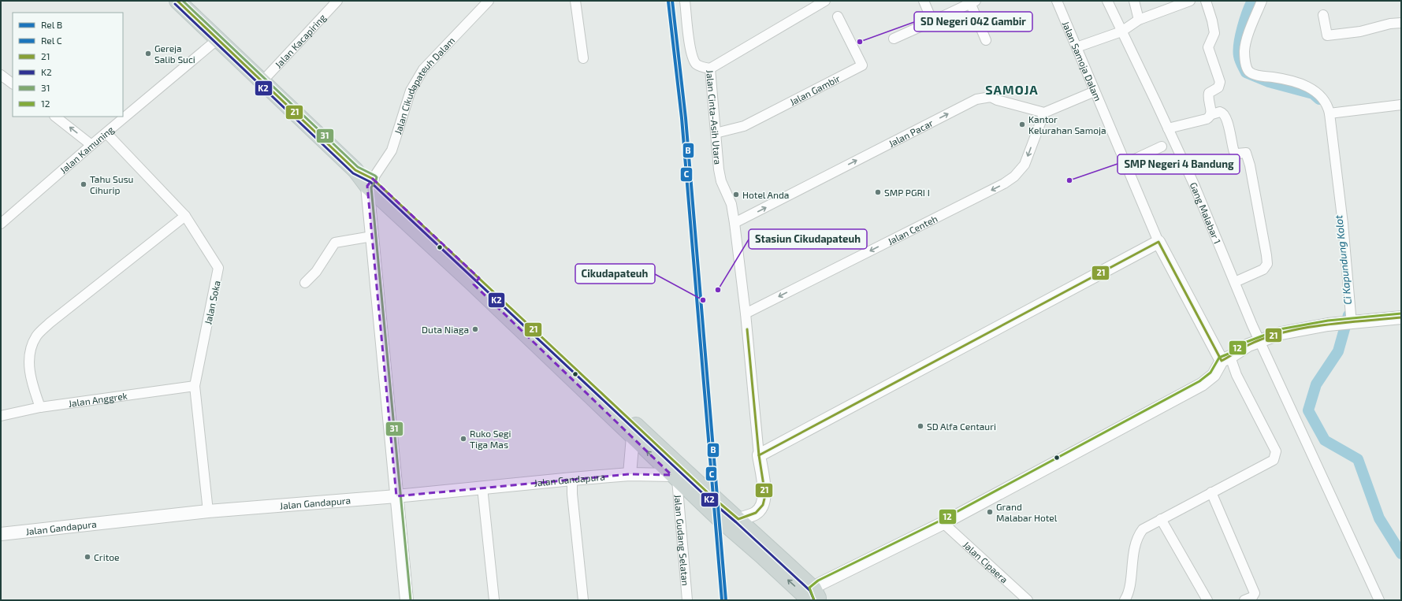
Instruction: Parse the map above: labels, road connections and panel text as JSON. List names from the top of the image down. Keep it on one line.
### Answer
{"streets":{"street":["Jalan Kacapiring","Jalan Samoja Dalam","Jalan Cikudapateuh Dalam","Jalan Gambir","Jalan Cinta-Asih Utara","Jalan Pacar","Jalan Kamuning","Gang Malabar 1","Jalan Centeh","Jalan Soka","Jalan Anggrek","Jalan Gandapura","Jalan Gudang Selatan","Jalan Cipaera"]},"crossings":[["Jalan Gambir","Jalan Cinta-Asih Utara"],["Jalan Cinta-Asih Utara","Jalan Pacar"],["Jalan Cinta-Asih Utara","Jalan Centeh"],["Jalan Pacar","Jalan Centeh"],["Jalan Kamuning","Jalan Soka"],["Jalan Soka","Jalan Anggrek"],["Jalan Soka","Jalan Gandapura"],["Jalan Gandapura","Jalan Gudang Selatan"]],"one_way":["Jalan Pacar","Jalan Centeh"],"districts":["SAMOJA"],"water":["Ci Kapundung Kolot"],"places":["SD Negeri 042 Gambir","Gereja Salib Suci","Kantor Kelurahan Samoja","SMP Negeri 4 Bandung","Tahu Susu Cihurip","SMP PGRI I","Hotel Anda","Stasiun Cikudapateuh","Cikudapateuh","Duta Niaga","SD Alfa Centauri","Ruko Segi Tiga Mas","Grand Malabar Hotel","Critoe"],"lines":["rail line B","transit line 21","transit line 31","rail line C","transit line K2","transit line 12"],"legend":["Rel B","Rel C","21","K2","31","12"]}
